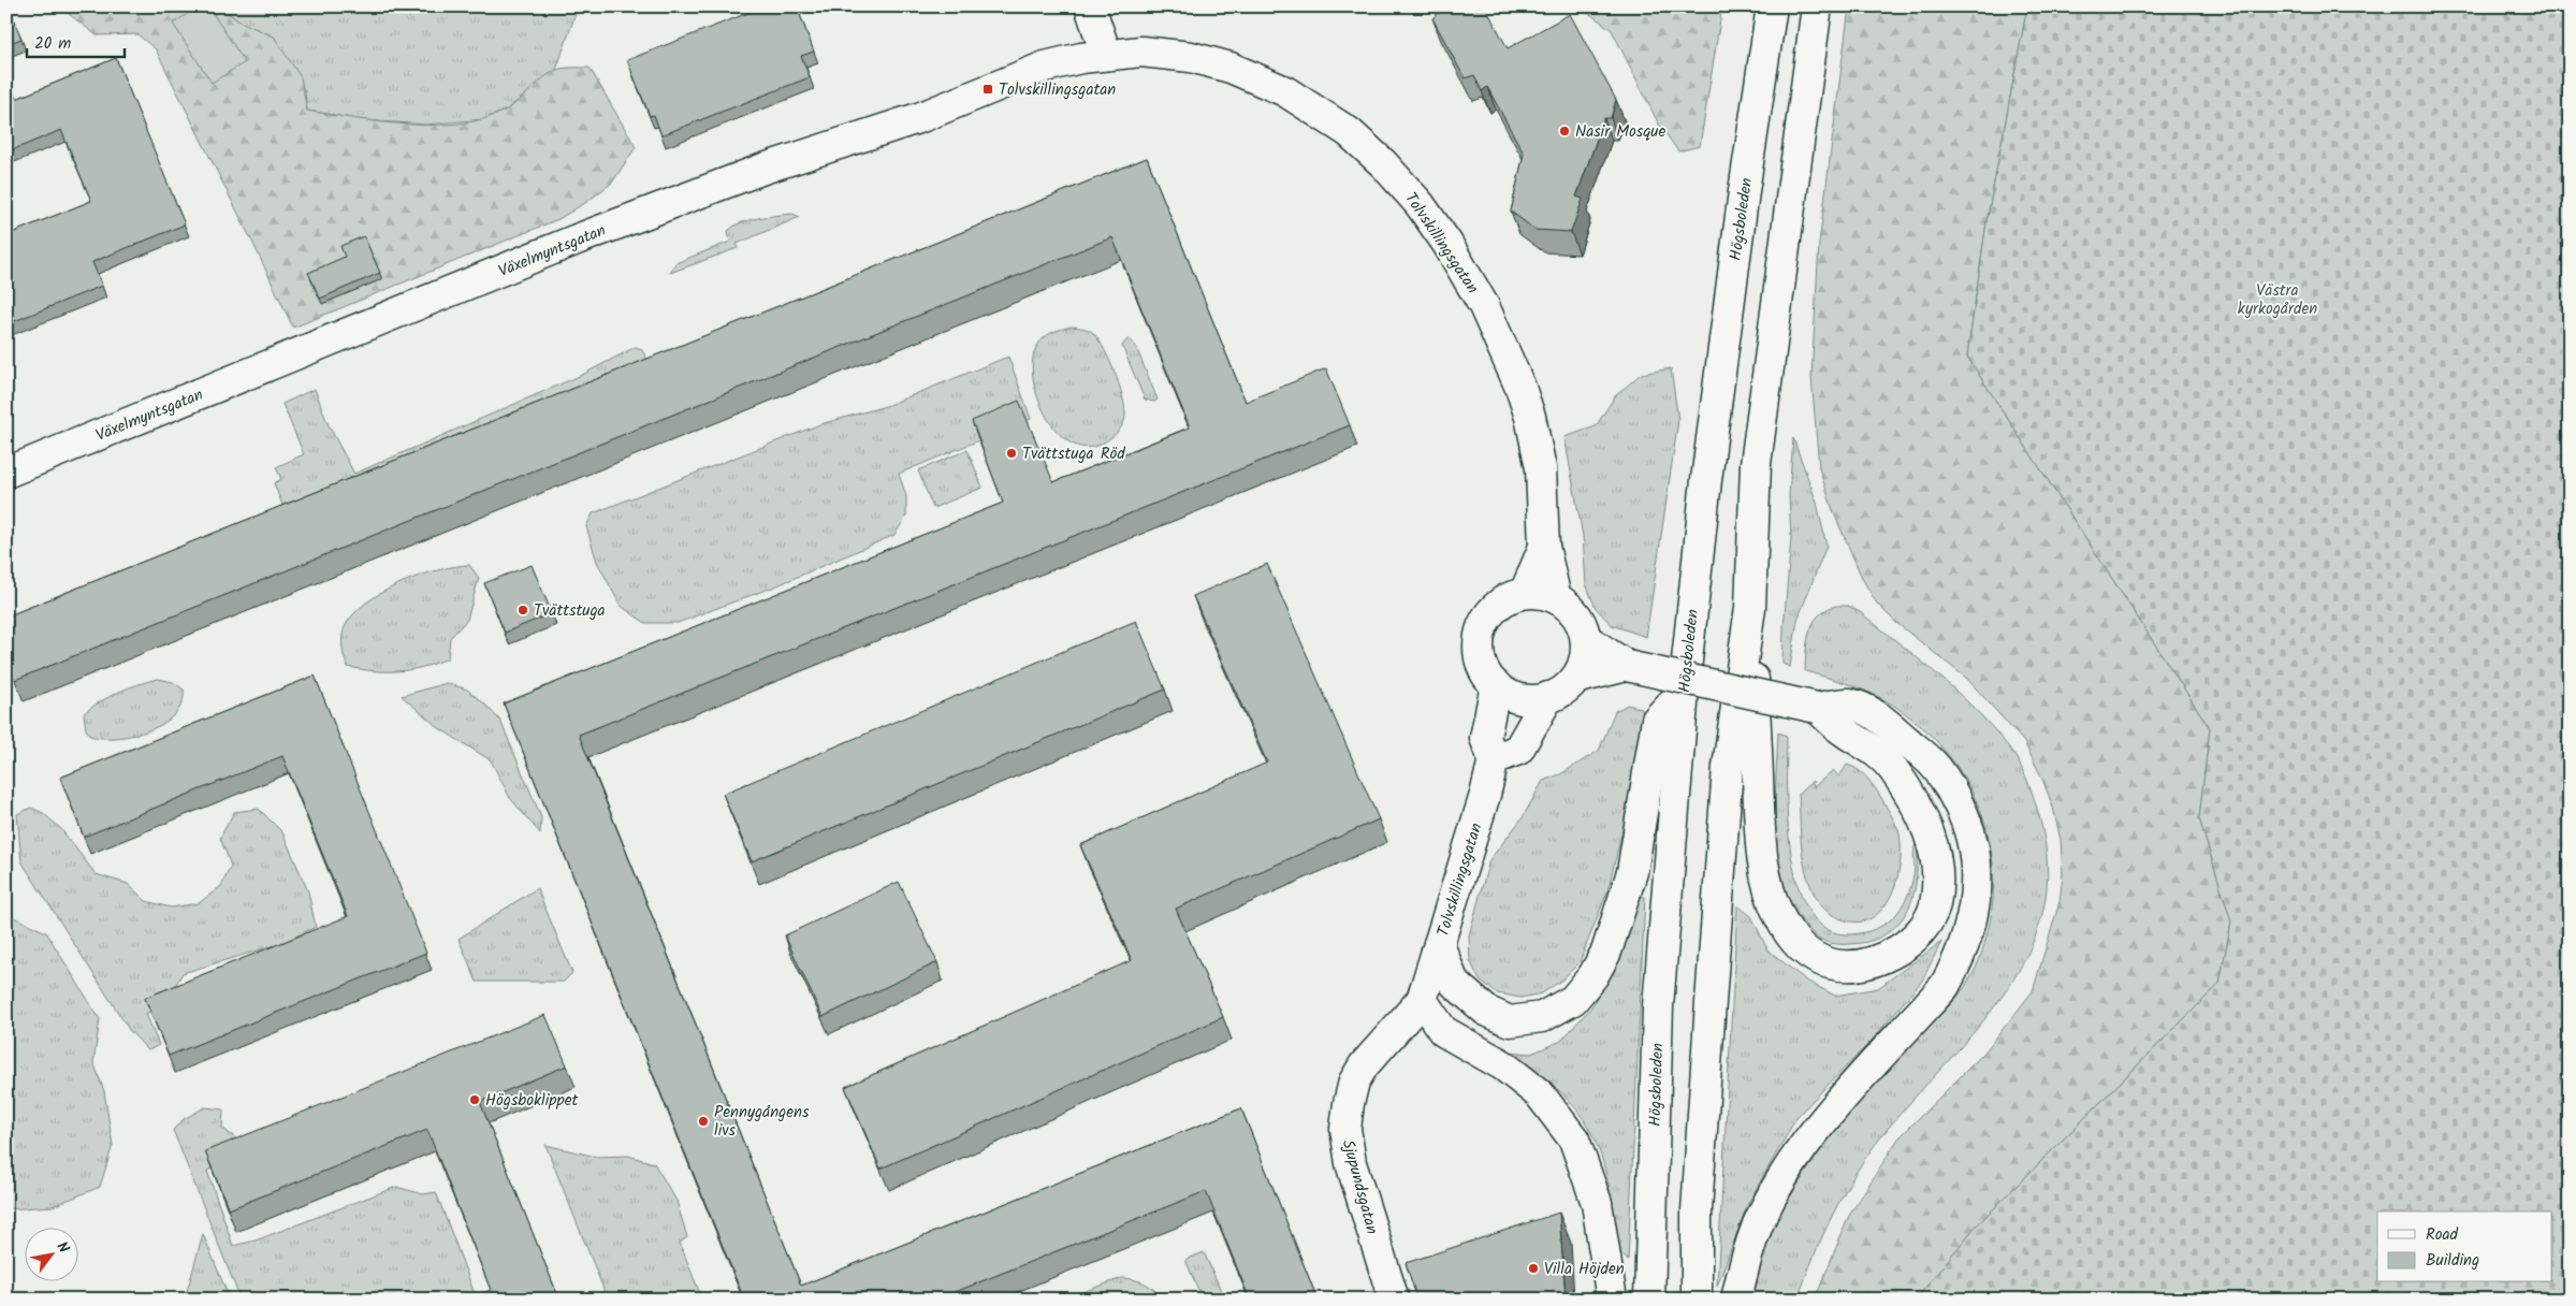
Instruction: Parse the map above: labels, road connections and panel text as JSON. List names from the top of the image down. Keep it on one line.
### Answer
{"streets":{"main road":["Högsboleden","Tolvskillingsgatan","Växelmyntsgatan","Sjupundsgatan"]},"crossings":[["Tolvskillingsgatan","Växelmyntsgatan"],["Tolvskillingsgatan","Sjupundsgatan"]],"parks":["Västra kyrkogården"],"places":{"transit":["Tolvskillingsgatan"],"other":["Nasir Mosque","Tvättstuga Röd","Tvättstuga","Högsboklippet","Pennygångens livs","Villa Höjden"]},"legend":["Road","Building"],"scale_bar":"20 m","north":"top right"}
